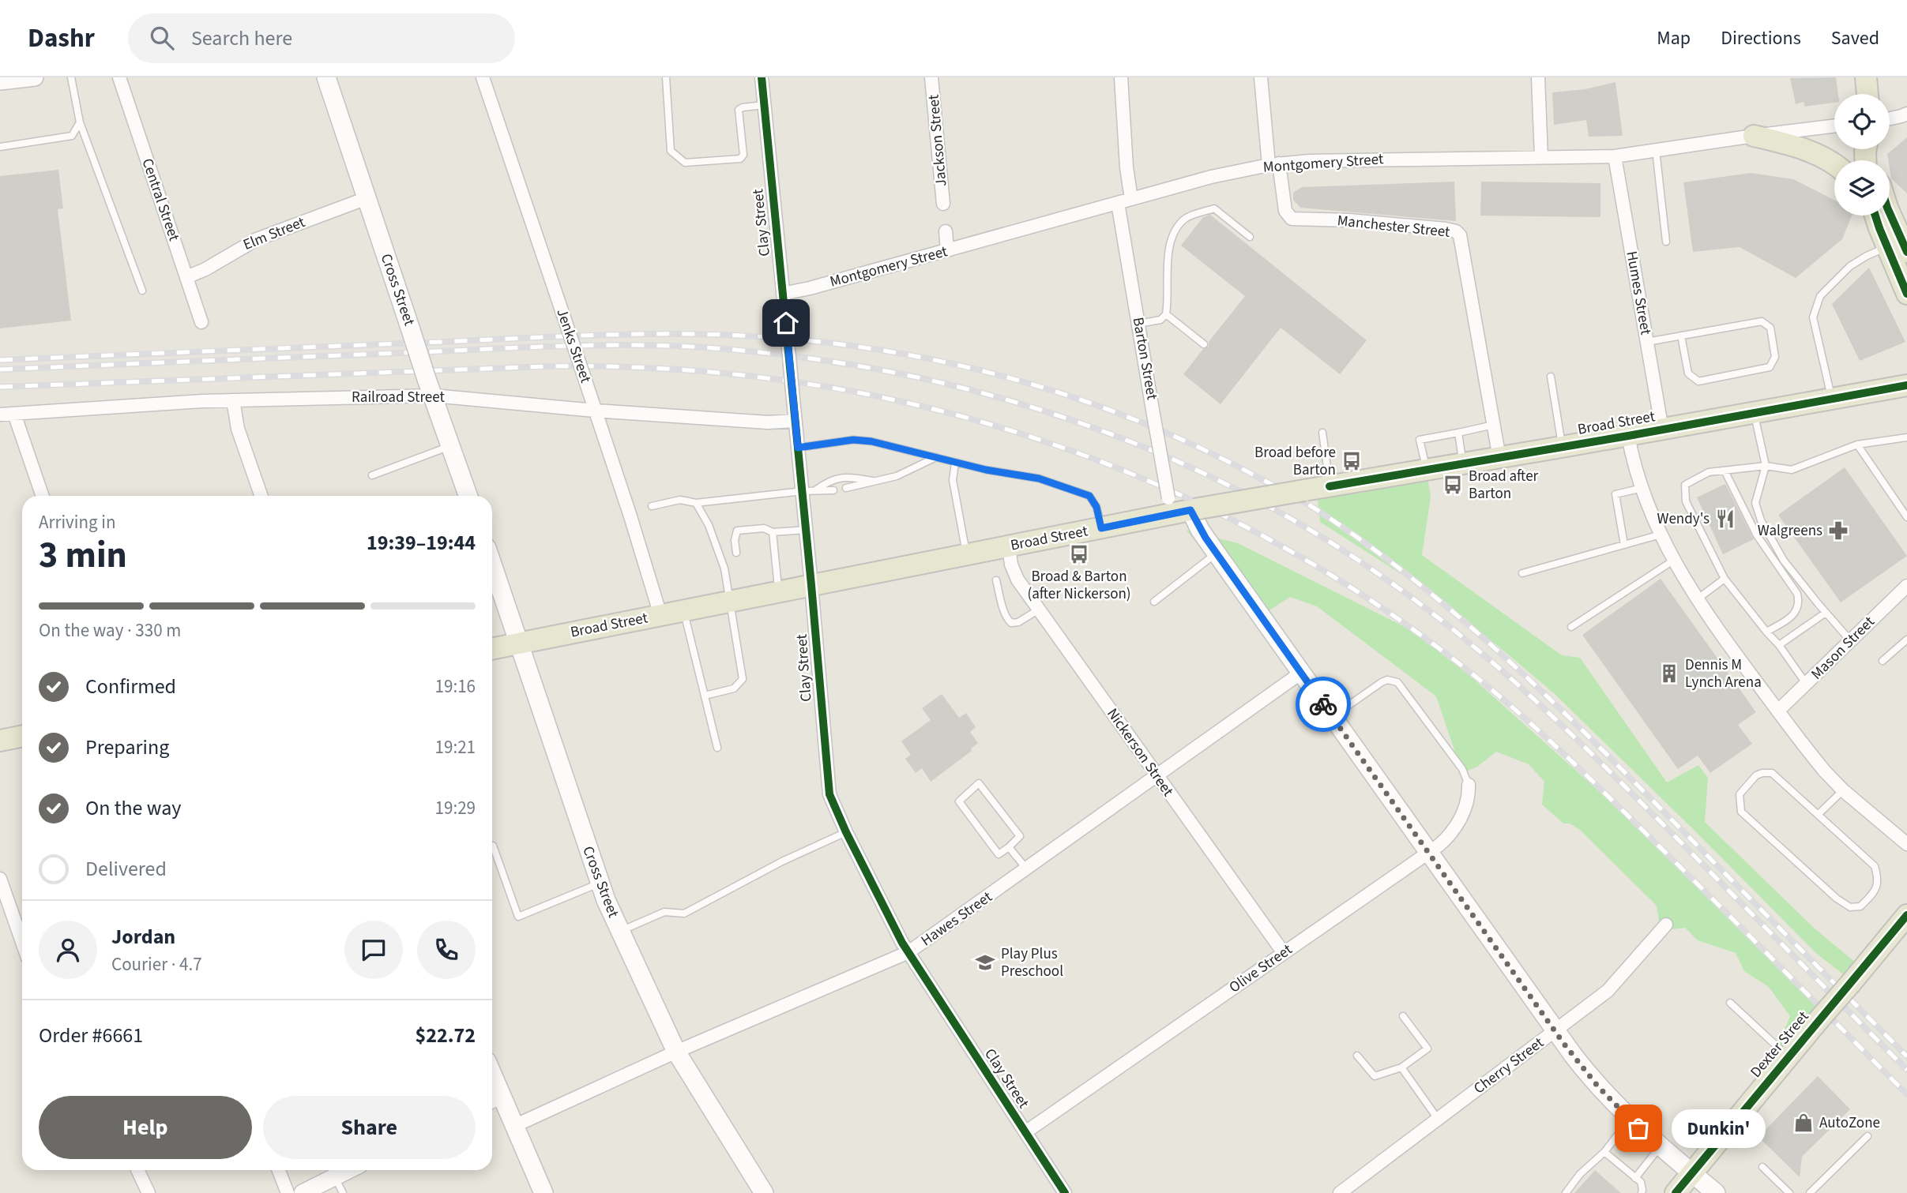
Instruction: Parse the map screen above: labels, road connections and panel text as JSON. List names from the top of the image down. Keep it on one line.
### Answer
{"streets":{"main road":["Cross Street","Barton Street","Broad Street","Dexter Street"],"street":["Jackson Street","Montgomery Street","Central Street","Clay Street","Manchester Street","Elm Street","Humes Street","Jenks Street","Railroad Street","Mason Street","Nickerson Street","Hawes Street","Olive Street","Cherry Street"]},"crossings":[["Montgomery Street","Clay Street"],["Montgomery Street","Manchester Street"],["Montgomery Street","Humes Street"],["Montgomery Street","Barton Street"],["Central Street","Elm Street"],["Clay Street","Railroad Street"],["Clay Street","Broad Street"],["Clay Street","Hawes Street"],["Clay Street","Olive Street"],["Manchester Street","Broad Street"],["Elm Street","Cross Street"],["Cross Street","Railroad Street"],["Cross Street","Broad Street"],["Cross Street","Hawes Street"],["Humes Street","Broad Street"],["Jenks Street","Railroad Street"],["Jenks Street","Broad Street"],["Barton Street","Broad Street"],["Barton Street","Hawes Street"],["Barton Street","Olive Street"],["Barton Street","Dexter Street"],["Barton Street","Cherry Street"],["Broad Street","Nickerson Street"],["Nickerson Street","Hawes Street"],["Nickerson Street","Olive Street"]],"places":{"bus stop":["Broad before Barton","Broad after Barton","Broad & Barton (after Nickerson)"],"restaurant":["Wendy's"],"pharmacy":["Walgreens"],"building":["Dennis M Lynch Arena"],"school or university":["Play Plus Preschool"],"shop":["AutoZone"],"other":["Dunkin'"]},"page":{"header":"Dashr","search":"Search here","nav":["Map","Directions","Saved"],"heading":["3 min","Arriving in","19:39–19:44"],"panel":["Jordan","Courier · 4.7","Order #6661","$22.72"],"bar":"On the way · 330 m","list":[["Confirmed","19:16"],["Preparing","19:21"],["On the way","19:29"],"Delivered"],"buttons":["Help","Share"],"bubble":"Dunkin'"}}
